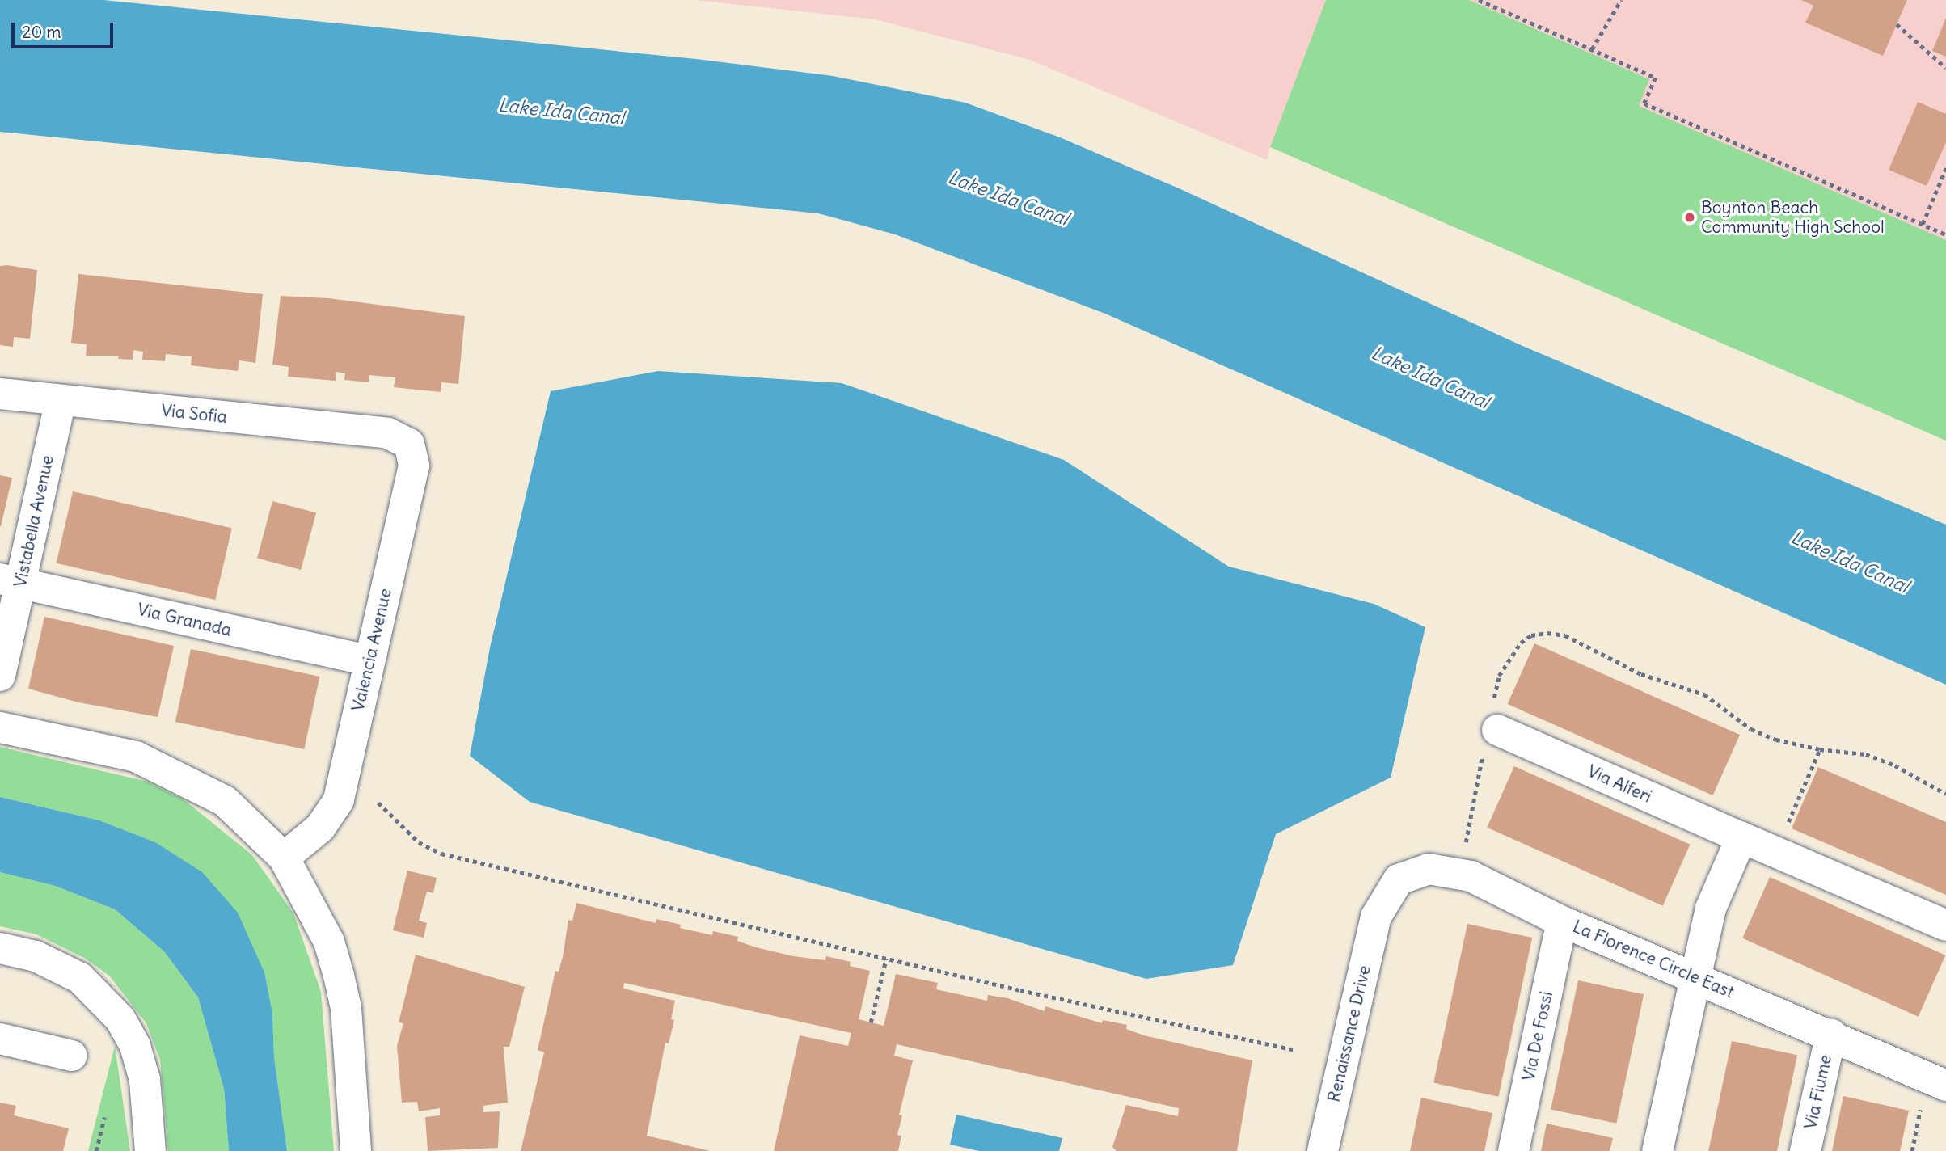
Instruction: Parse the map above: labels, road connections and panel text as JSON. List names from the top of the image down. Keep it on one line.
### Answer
{"streets":{"street":["Via Sofia","Vistabella Avenue","Via Granada","Valencia Avenue","Via Alferi","La Florence Circle East","Renaissance Drive","Via De Fossi","Via Fiume"]},"crossings":[["Via Sofia","Vistabella Avenue"],["Via Sofia","Valencia Avenue"],["Vistabella Avenue","Via Granada"],["Via Granada","Valencia Avenue"],["La Florence Circle East","Renaissance Drive"],["La Florence Circle East","Via De Fossi"],["La Florence Circle East","Via Fiume"]],"water":["Lake Ida Canal"],"places":["Boynton Beach Community High School"],"scale_bar":"20 m"}
